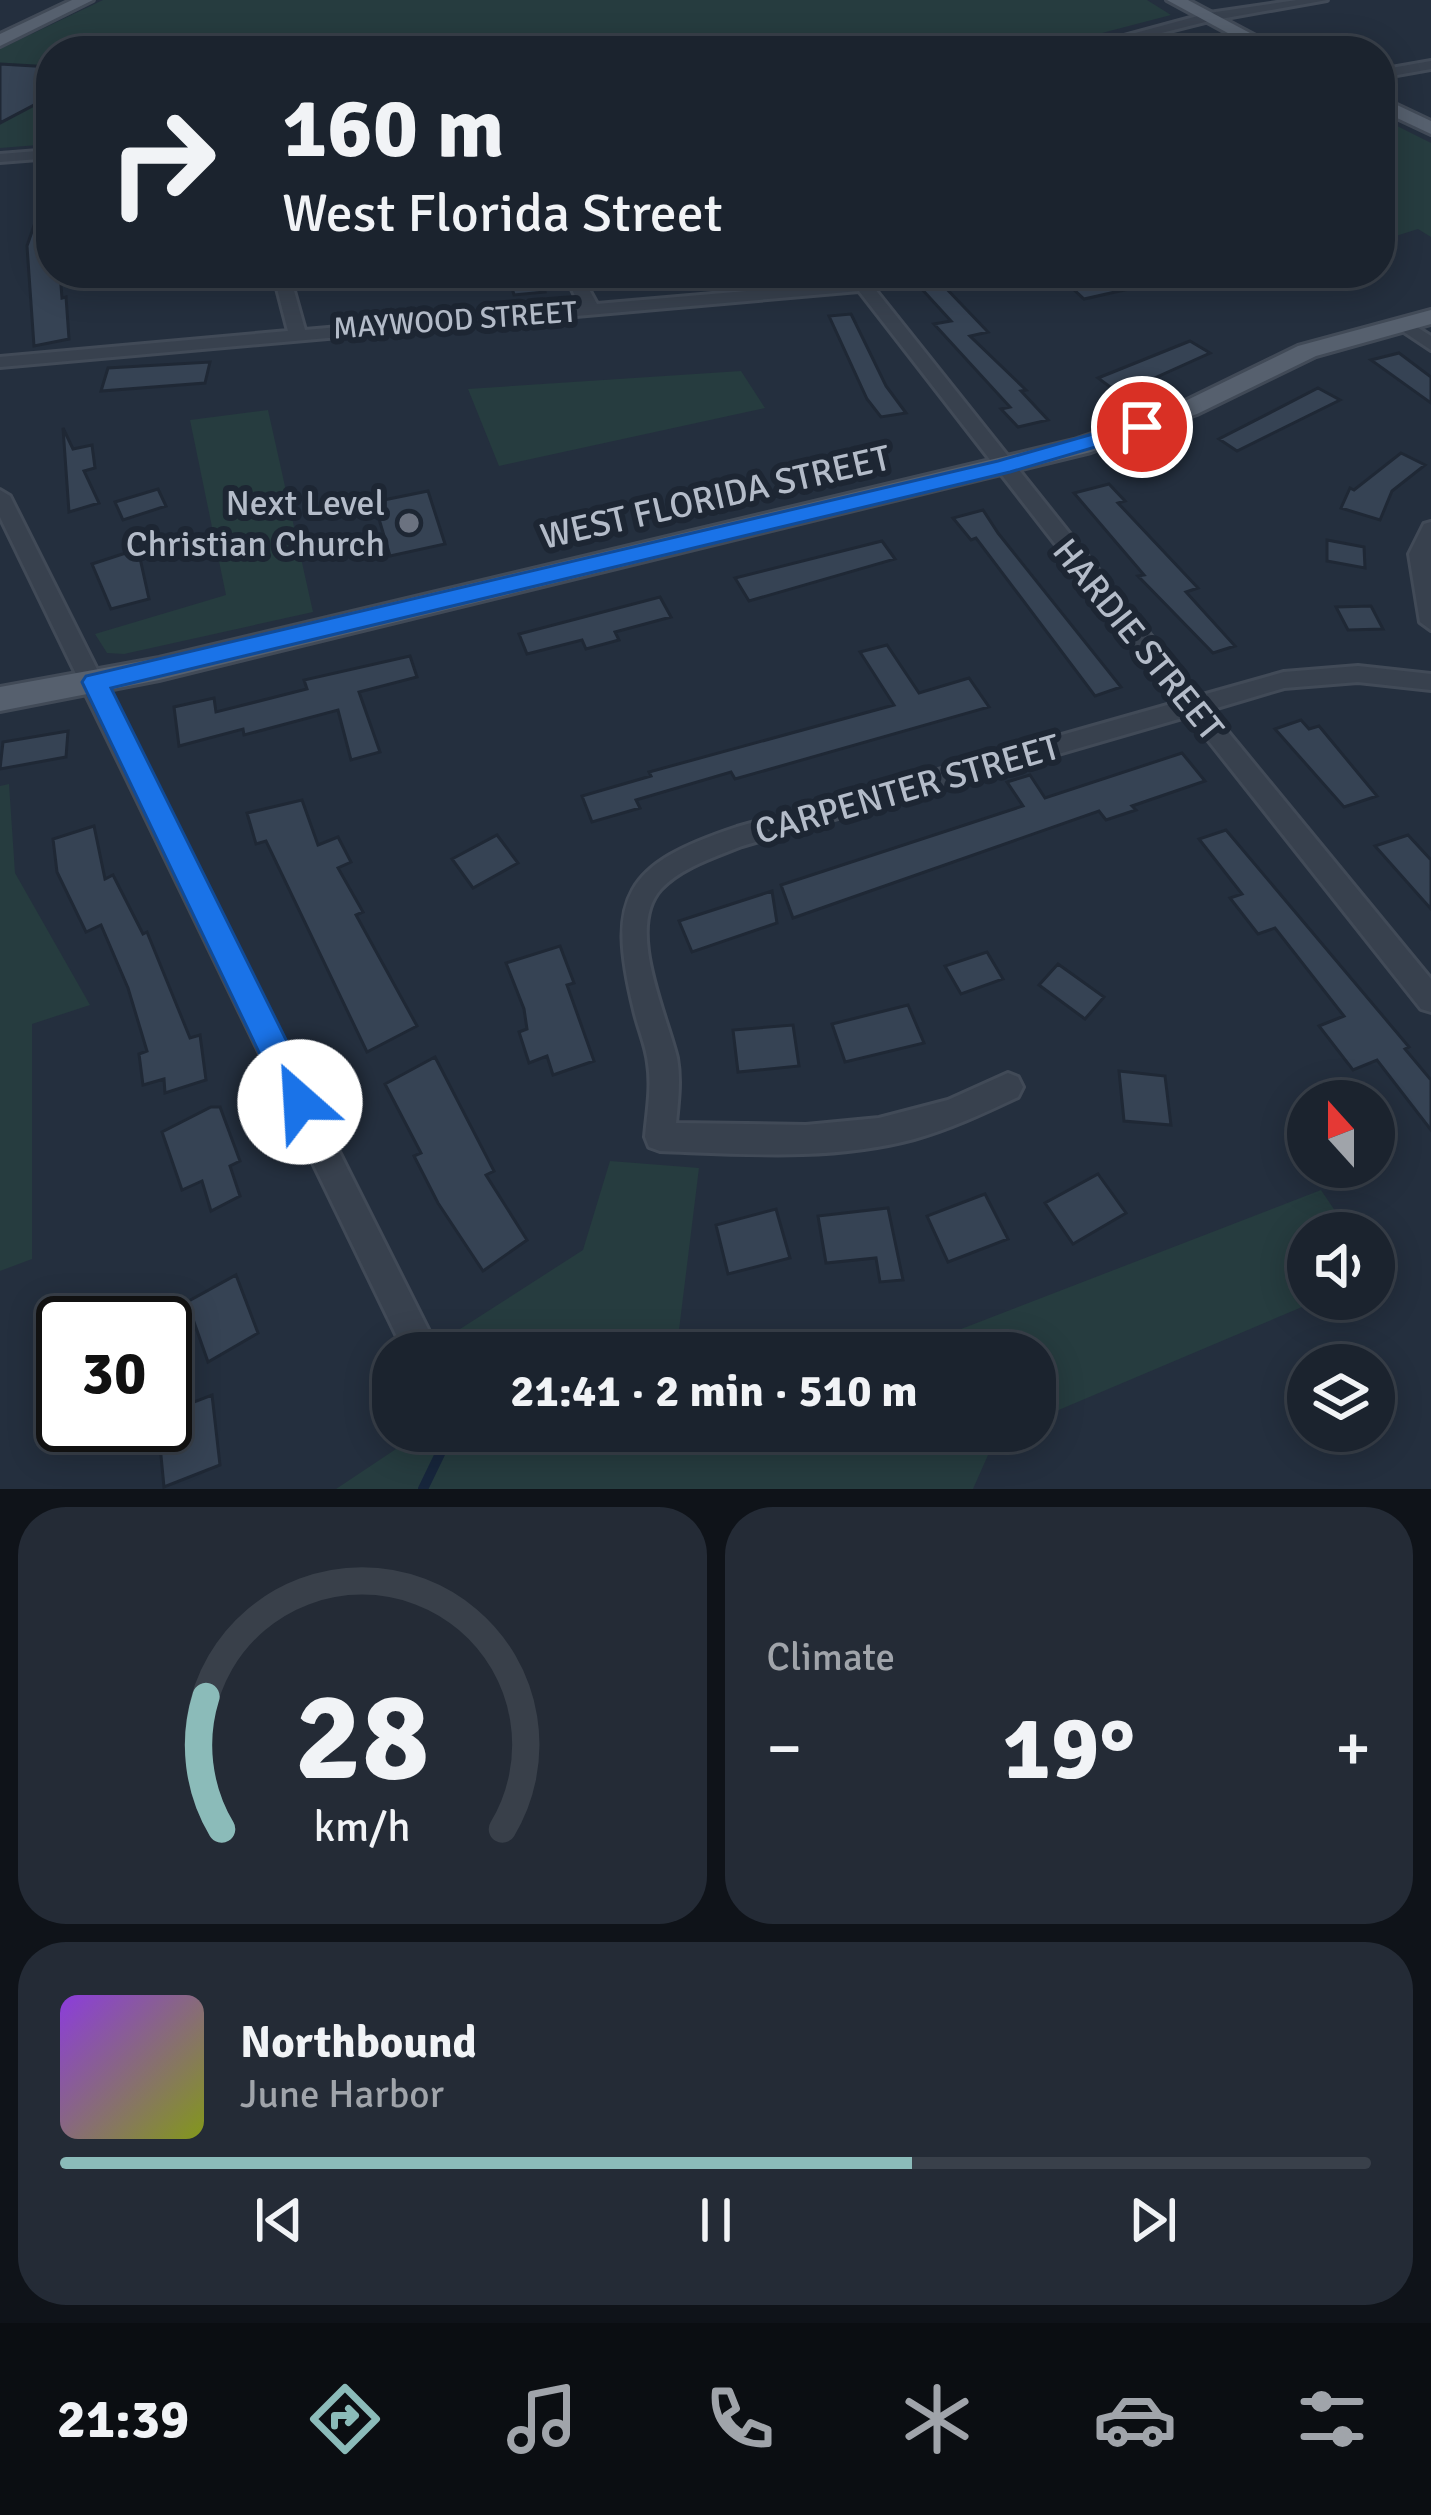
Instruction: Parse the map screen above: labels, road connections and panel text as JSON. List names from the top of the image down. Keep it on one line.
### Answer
{"streets":{"main road":["WEST FLORIDA STREET"],"street":["MAYWOOD STREET","HARDIE STREET","CARPENTER STREET"]},"crossings":[["WEST FLORIDA STREET","HARDIE STREET"],["HARDIE STREET","CARPENTER STREET"]],"places":["Next Level Christian Church"],"north":"top","page":{"turn":["160 m","West Florida Street"],"limit":"30","trip":"21:41 · 2 min · 510 m","tile":"Climate","heat":["−","19°","+"],"song":["Northbound","June Harbor"],"tabs":"21:39","gauge":["28","km/h"]}}
